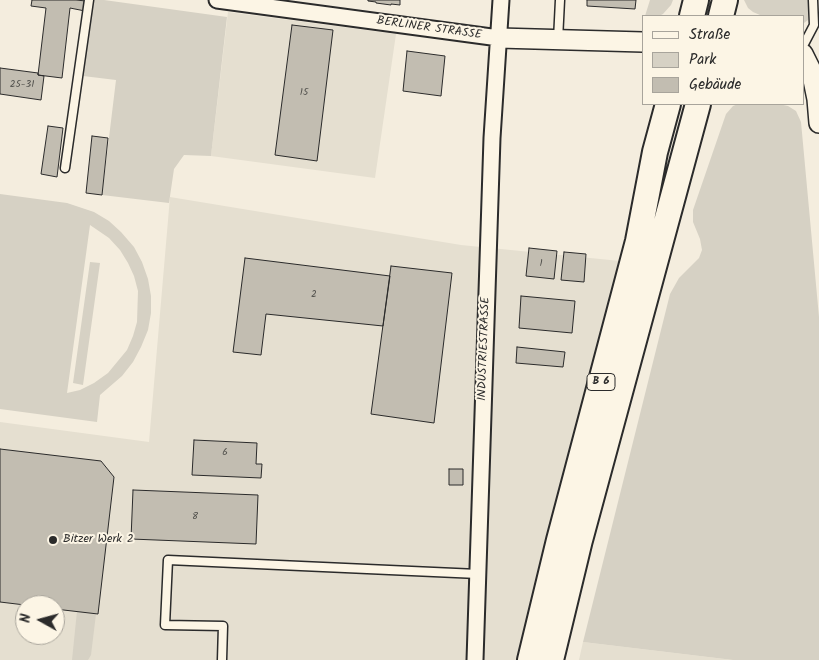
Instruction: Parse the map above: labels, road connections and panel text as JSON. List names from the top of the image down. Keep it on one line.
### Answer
{"streets":{"main road":["B 6"],"street":["BERLINER STRASSE","INDUSTRIESTRASSE"]},"crossings":[["BERLINER STRASSE","INDUSTRIESTRASSE"]],"places":["Bitzer Werk 2"],"house_numbers":["25-31","15","1","2","6","8"],"legend":["Straße","Park","Gebäude"],"north":"left"}
